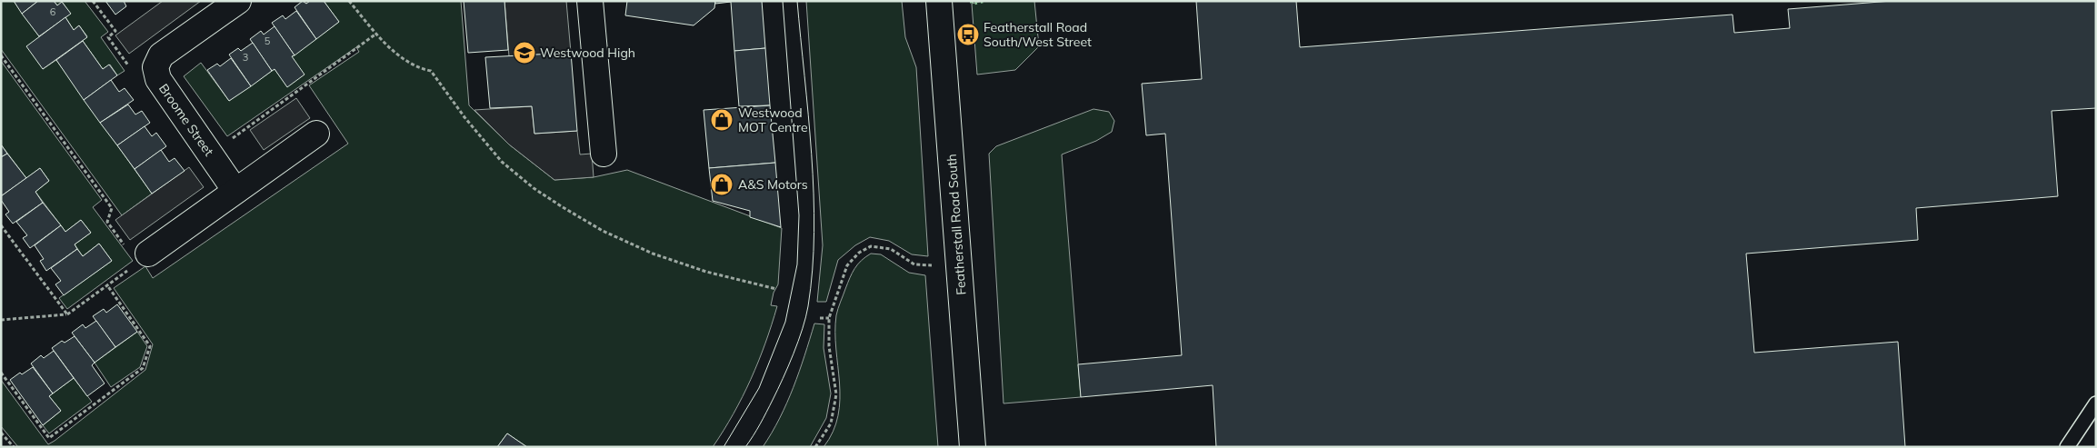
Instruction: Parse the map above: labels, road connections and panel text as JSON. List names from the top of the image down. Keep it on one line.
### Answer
{"streets":{"street":["Broome Street","Featherstall Road South"]},"places":{"bus stop":["Featherstall Road South/West Street"],"school or university":["Westwood High"],"shop":["Westwood MOT Centre","A&S Motors"]},"house_numbers":["6","5","3"]}
